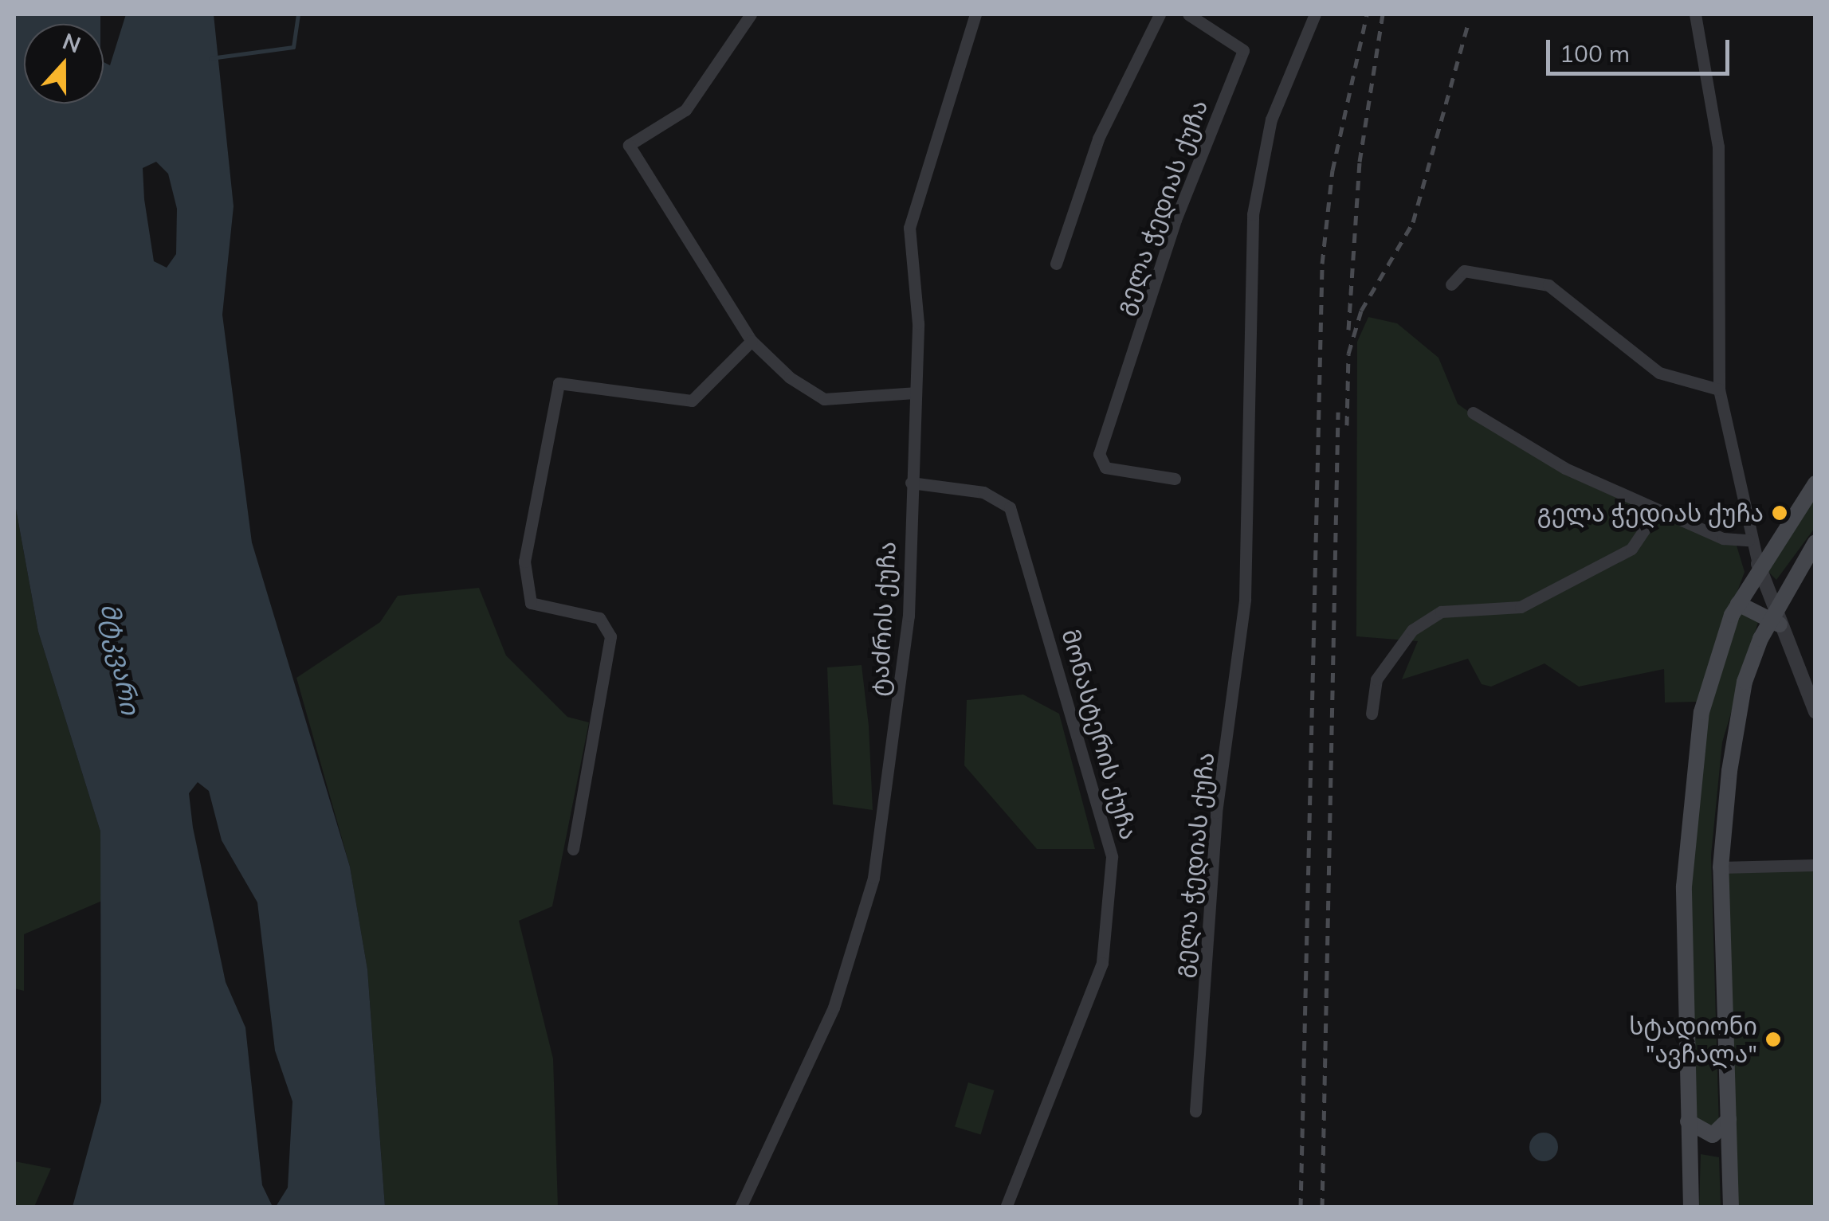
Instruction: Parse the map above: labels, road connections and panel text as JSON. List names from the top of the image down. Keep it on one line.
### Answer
{"streets":{"street":["გელა ჭედიას ქუჩა","ტაძრის ქუჩა","მონასტერის ქუჩა"]},"crossings":[["ტაძრის ქუჩა","მონასტერის ქუჩა"]],"water":["მტკვარი"],"places":["გელა ჭედიას ქუჩა","სტადიონი \"ავჩალა\""],"scale_bar":"100 m","north":"top"}
